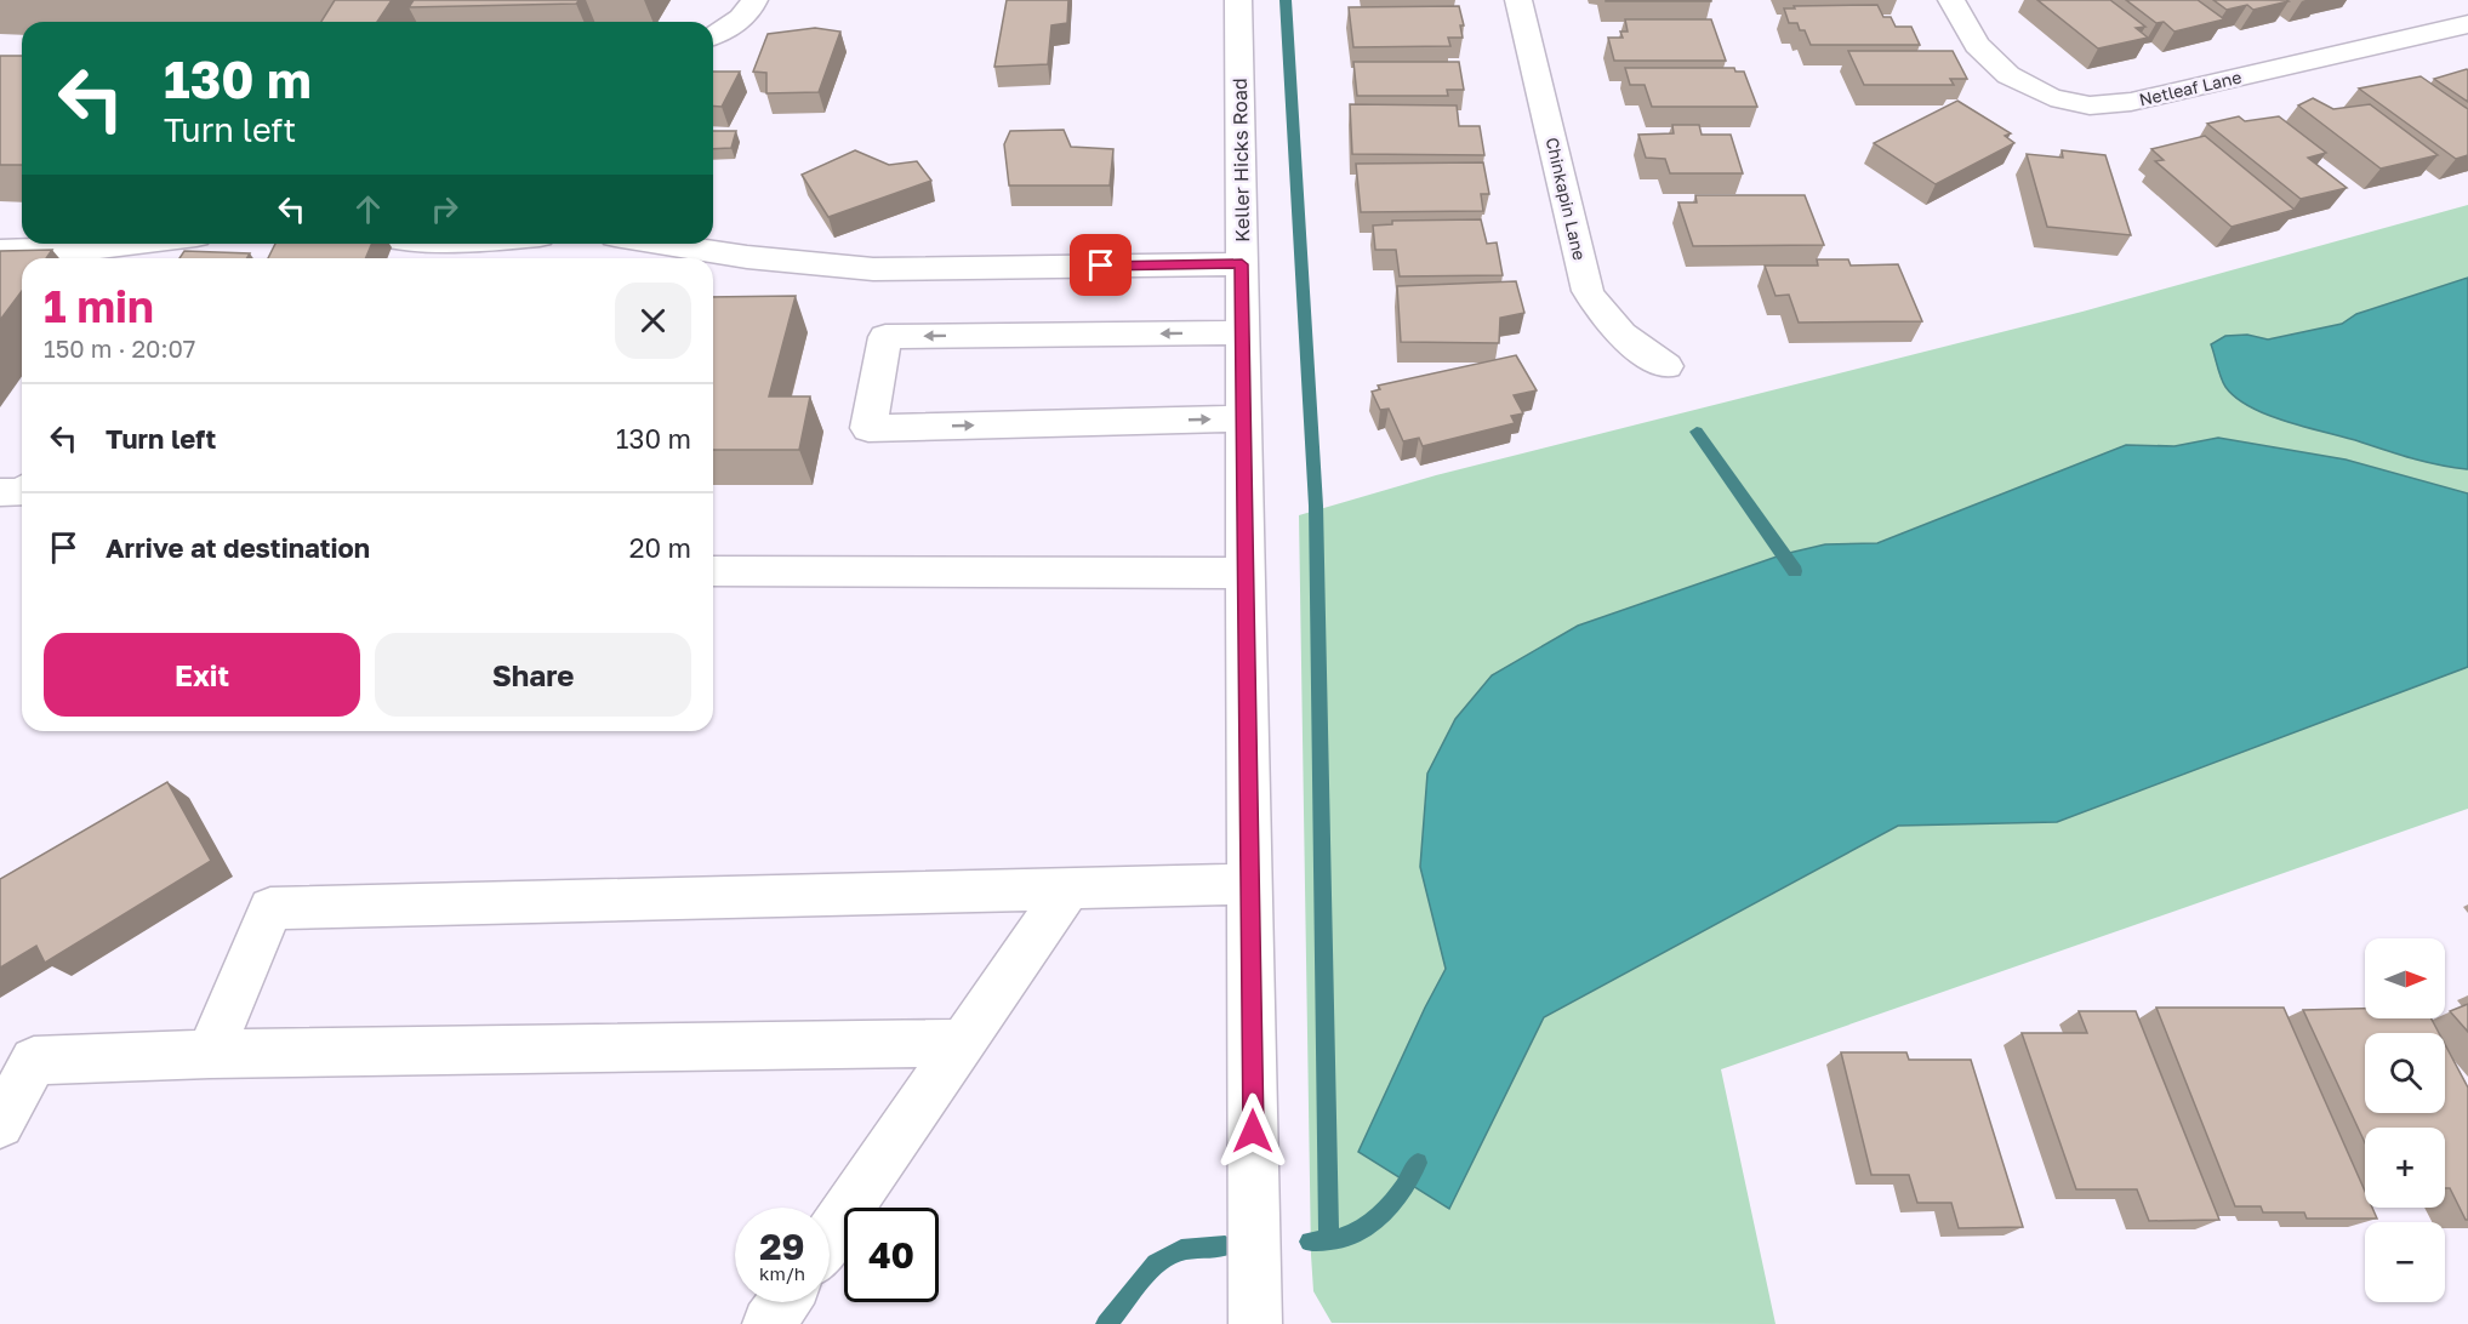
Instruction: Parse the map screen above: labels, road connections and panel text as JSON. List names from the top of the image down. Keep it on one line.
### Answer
{"streets":{"street":["Netleaf Lane","Keller Hicks Road","Chinkapin Lane"]},"north":"right","page":{"turn":["130 m","Turn left"],"heading":["1 min","150 m · 20:07"],"list":[{"name":"Turn left","value":"130 m"},{"name":"Arrive at destination","value":"20 m"}],"buttons":["Exit","Share"],"map_buttons":["+","−"],"speed":"29 km/h","limit":"40"}}
